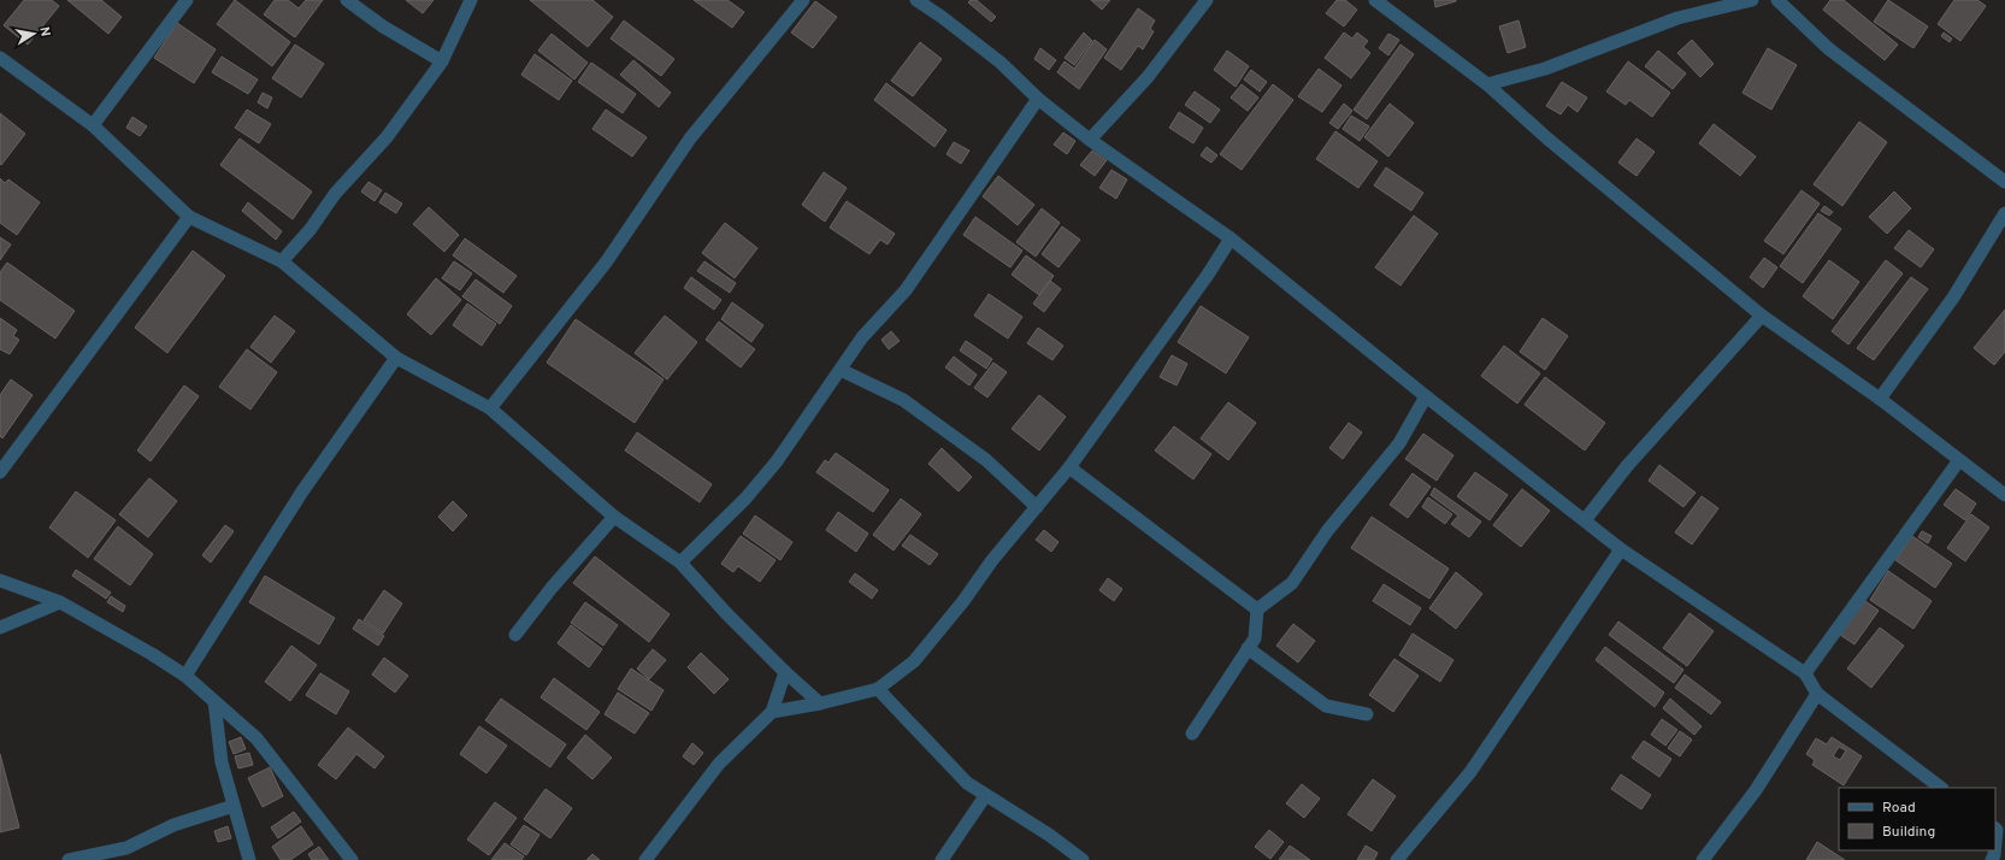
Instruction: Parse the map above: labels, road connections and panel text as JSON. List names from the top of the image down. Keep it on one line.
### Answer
{"legend":["Road","Building"],"north":"right"}
